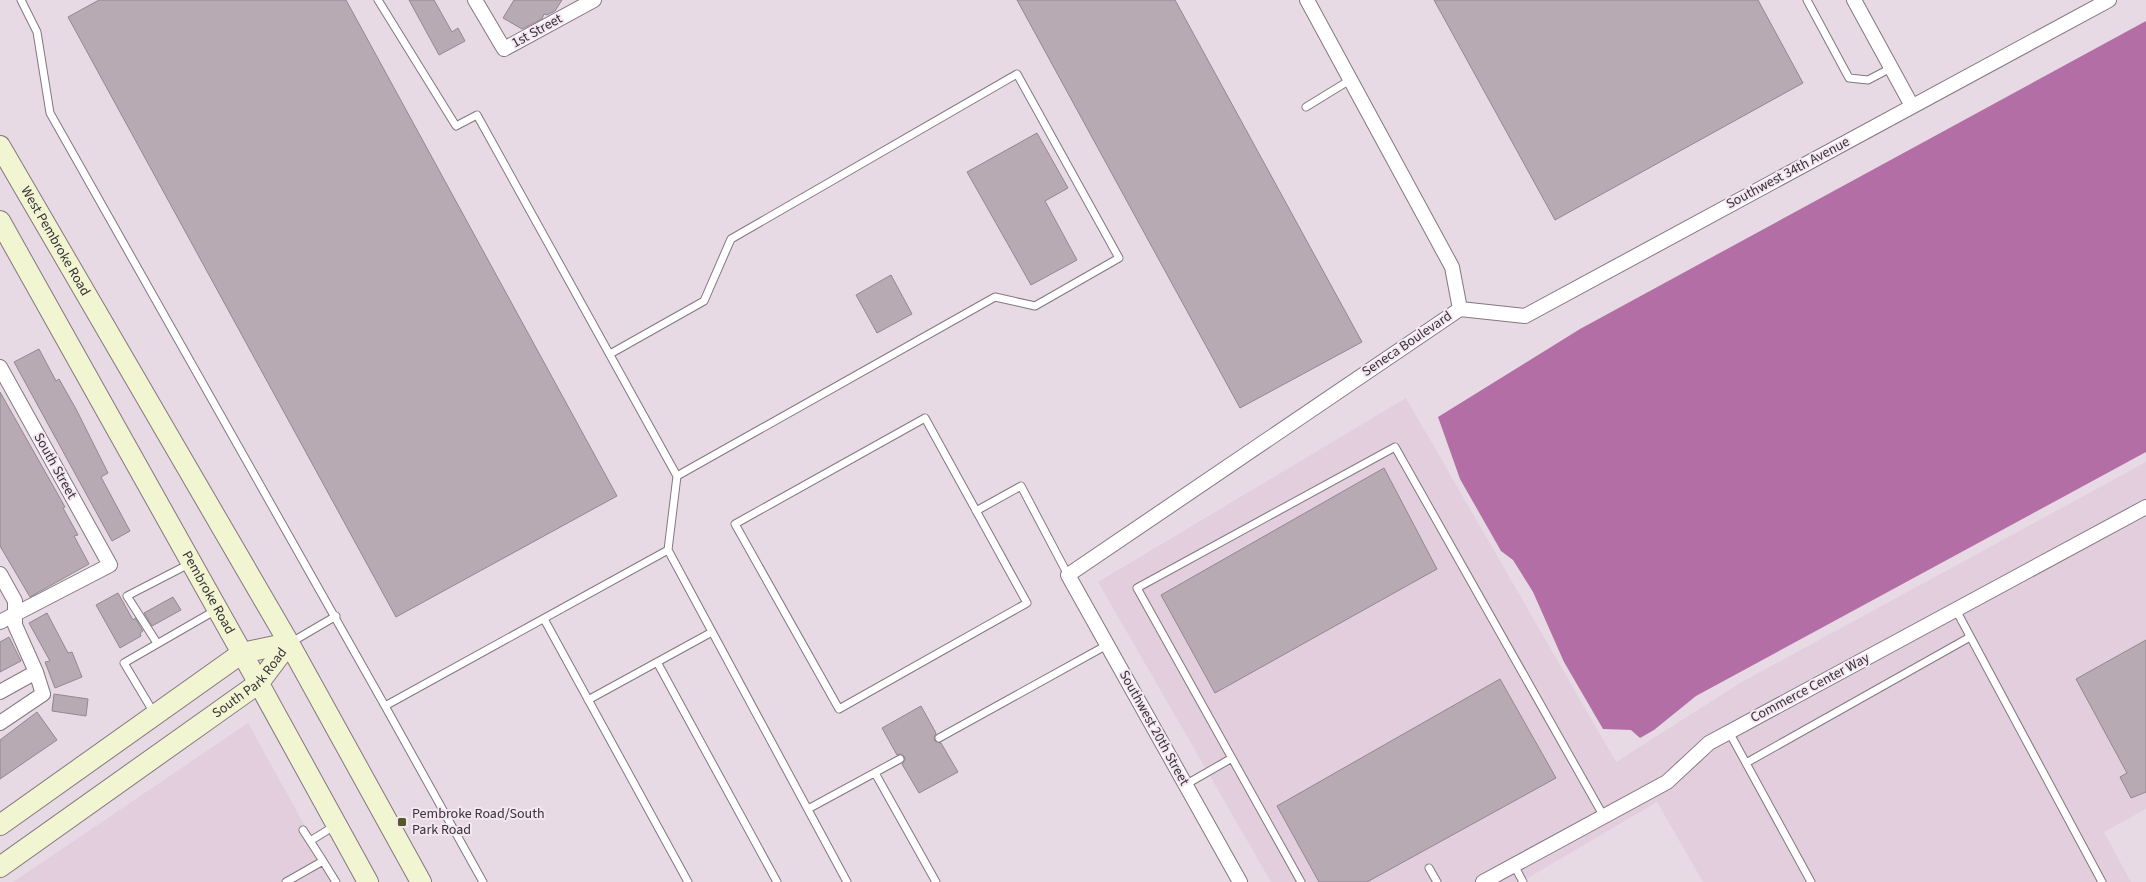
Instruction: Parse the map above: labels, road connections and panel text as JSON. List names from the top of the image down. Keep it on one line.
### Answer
{"streets":{"main road":["West Pembroke Road","Pembroke Road","South Park Road"],"street":["1st Street","Southwest 34th Avenue","Seneca Boulevard","South Street","Commerce Center Way","Southwest 20th Street"]},"crossings":[["Southwest 34th Avenue","Seneca Boulevard"],["West Pembroke Road","South Park Road"],["Seneca Boulevard","Southwest 20th Street"],["Pembroke Road","South Park Road"]],"places":{"transit":["Pembroke Road/South Park Road"]}}
